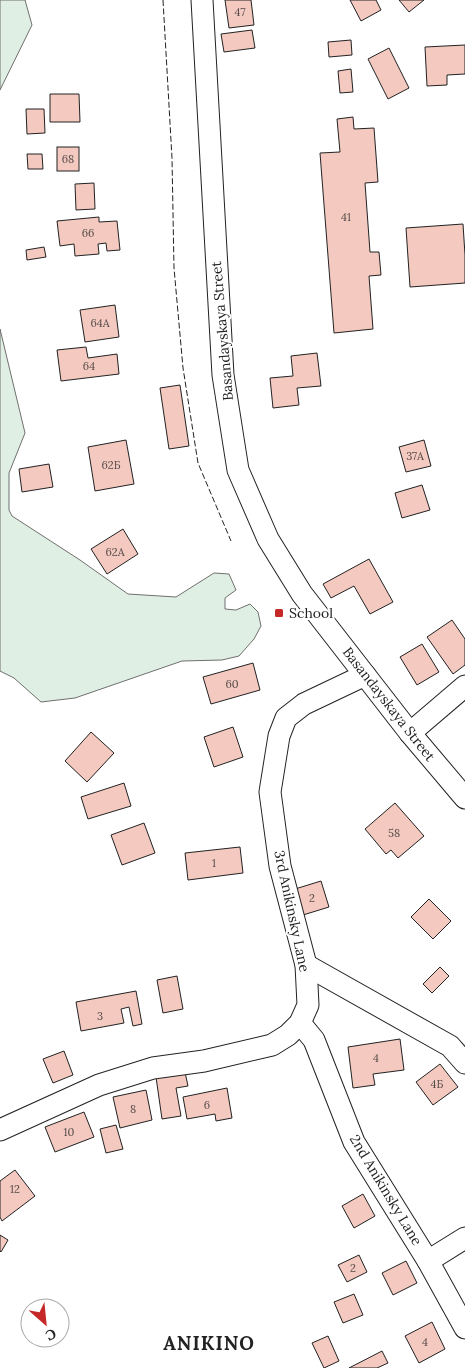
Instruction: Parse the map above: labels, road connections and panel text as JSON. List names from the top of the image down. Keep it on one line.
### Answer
{"streets":{"street":["Basandayskaya Street","3rd Anikinsky Lane","2nd Anikinsky Lane"]},"crossings":[["Basandayskaya Street","3rd Anikinsky Lane"],["3rd Anikinsky Lane","2nd Anikinsky Lane"]],"districts":["ANIKINO"],"places":{"transit":["School"]},"house_numbers":["47","68","41","66","64А","64","37А","62Б","62А","60","58","1","2","3","4","4Б","6","8","10","12","2","4"],"north":"bottom right"}
